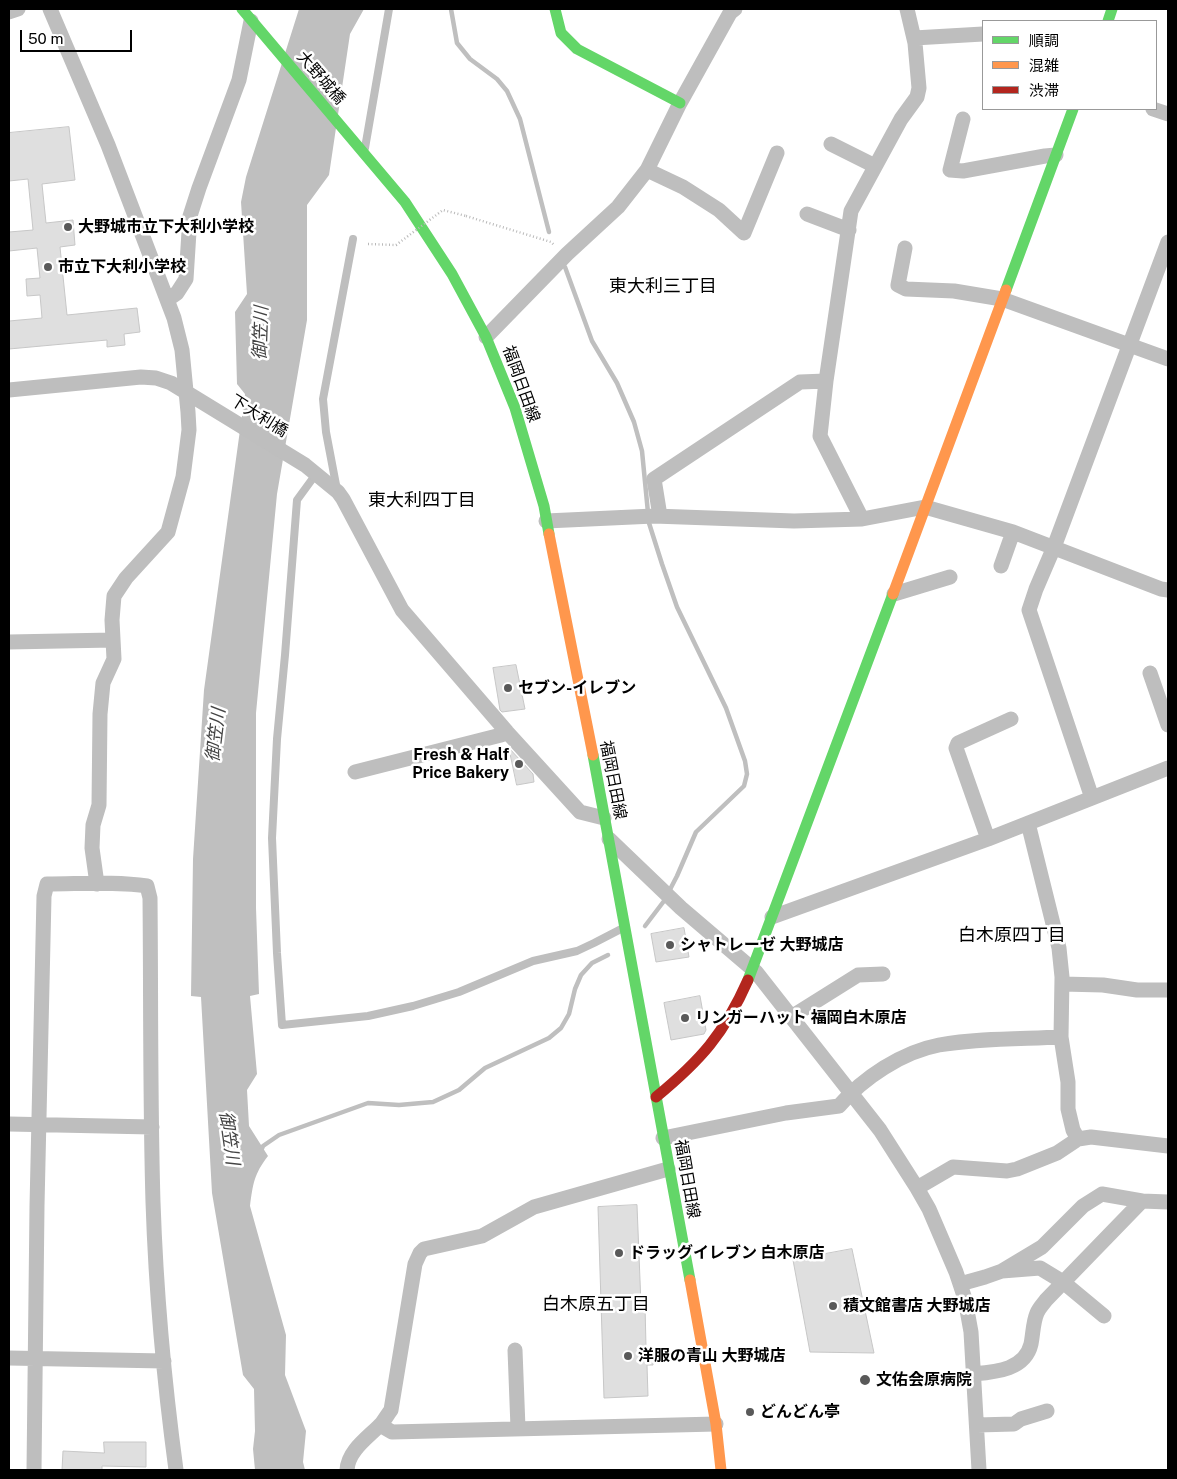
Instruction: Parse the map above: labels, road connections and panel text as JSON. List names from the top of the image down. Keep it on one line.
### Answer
{"streets":{"main road":["大野城橋","福岡日田線"],"street":["下大利橋"]},"crossings":[["大野城橋","福岡日田線"]],"districts":["東大利三丁目","東大利四丁目","白木原四丁目","白木原五丁目"],"water":["御笠川"],"places":["大野城市立下大利小学校","市立下大利小学校","セブン-イレブン","Fresh & Half Price Bakery","シャトレーゼ 大野城店","リンガーハット 福岡白木原店","ドラッグイレブン 白木原店","積文館書店 大野城店","洋服の青山 大野城店","文佑会原病院","どんどん亭"],"legend":["順調","混雑","渋滞"],"scale_bar":"50 m"}
